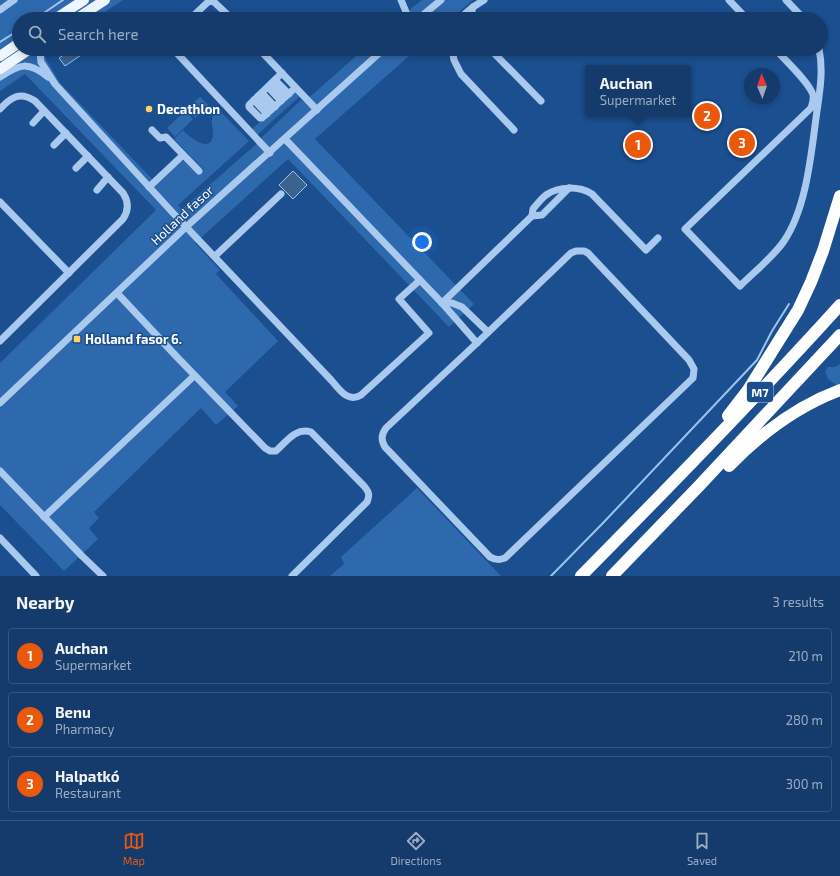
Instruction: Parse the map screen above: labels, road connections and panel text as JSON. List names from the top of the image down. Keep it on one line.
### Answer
{"streets":{"highway":["M7"],"street":["Holland fasor"]},"places":{"other":["Decathlon"],"transit":["Holland fasor 6."]},"north":"top","page":{"search":"Search here","popup":["Auchan","Supermarket"],"pins":["2","3","1"],"heading":["Nearby","3 results"],"list":[{"mark":"1","name":"Auchan","note":"Supermarket","value":"210 m"},{"mark":"2","name":"Benu","note":"Pharmacy","value":"280 m"},{"mark":"3","name":"Halpatkó","note":"Restaurant","value":"300 m"}],"nav":["Map","Directions","Saved"]}}
